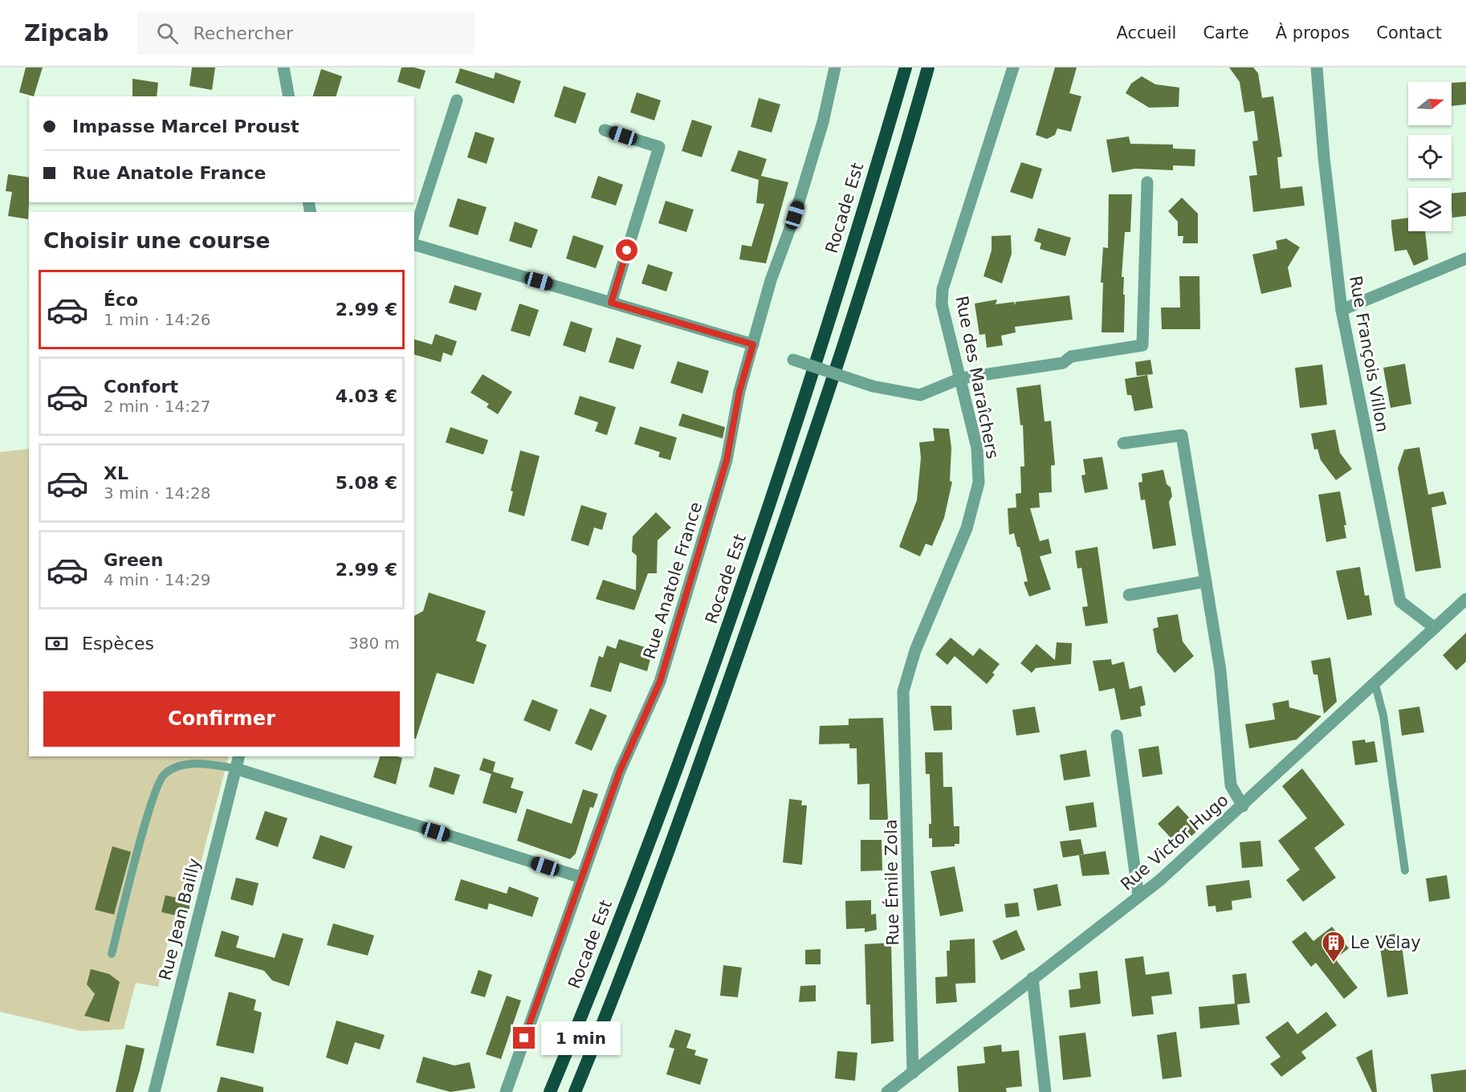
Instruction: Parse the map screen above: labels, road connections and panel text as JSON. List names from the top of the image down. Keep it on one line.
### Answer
{"streets":{"highway":["Rocade Est"],"street":["Rue François Villon","Rue des Maraîchers","Rue Anatole France","Rue Victor Hugo","Rue Émile Zola","Rue Jean Bailly"]},"crossings":[["Rue François Villon","Rue Victor Hugo"],["Rue des Maraîchers","Rue Émile Zola"],["Rue Victor Hugo","Rue Émile Zola"]],"places":{"building":["Le Velay"]},"north":"right","page":{"header":"Zipcab","search":"Rechercher","nav":["Accueil","Carte","À propos","Contact"],"banner":["Impasse Marcel Proust","Rue Anatole France"],"heading":"Choisir une course","list":[{"name":"Éco","note":"1 min · 14:26","value":"2.99 €"},{"name":"Confort","note":"2 min · 14:27","value":"4.03 €"},{"name":"XL","note":"3 min · 14:28","value":"5.08 €"},{"name":"Green","note":"4 min · 14:29","value":"2.99 €"}],"pay":["Espèces","380 m"],"buttons":"Confirmer","bubble":"1 min"}}
